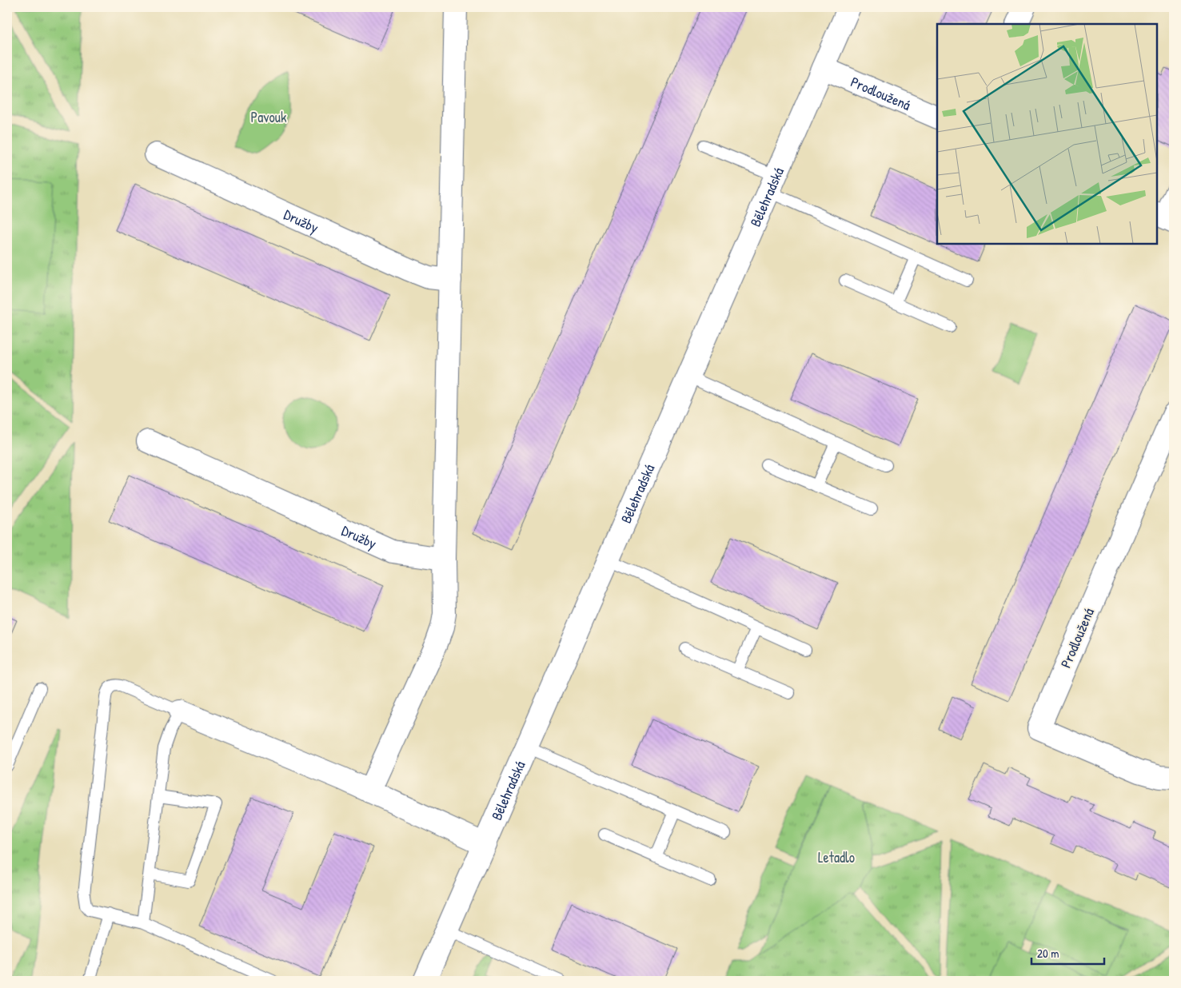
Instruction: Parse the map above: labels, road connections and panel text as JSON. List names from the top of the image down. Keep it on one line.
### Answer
{"streets":{"street":["Prodloužená","Bělehradská","Družby"]},"crossings":[["Prodloužená","Bělehradská"]],"parks":["Pavouk","Letadlo"],"scale_bar":"20 m"}
